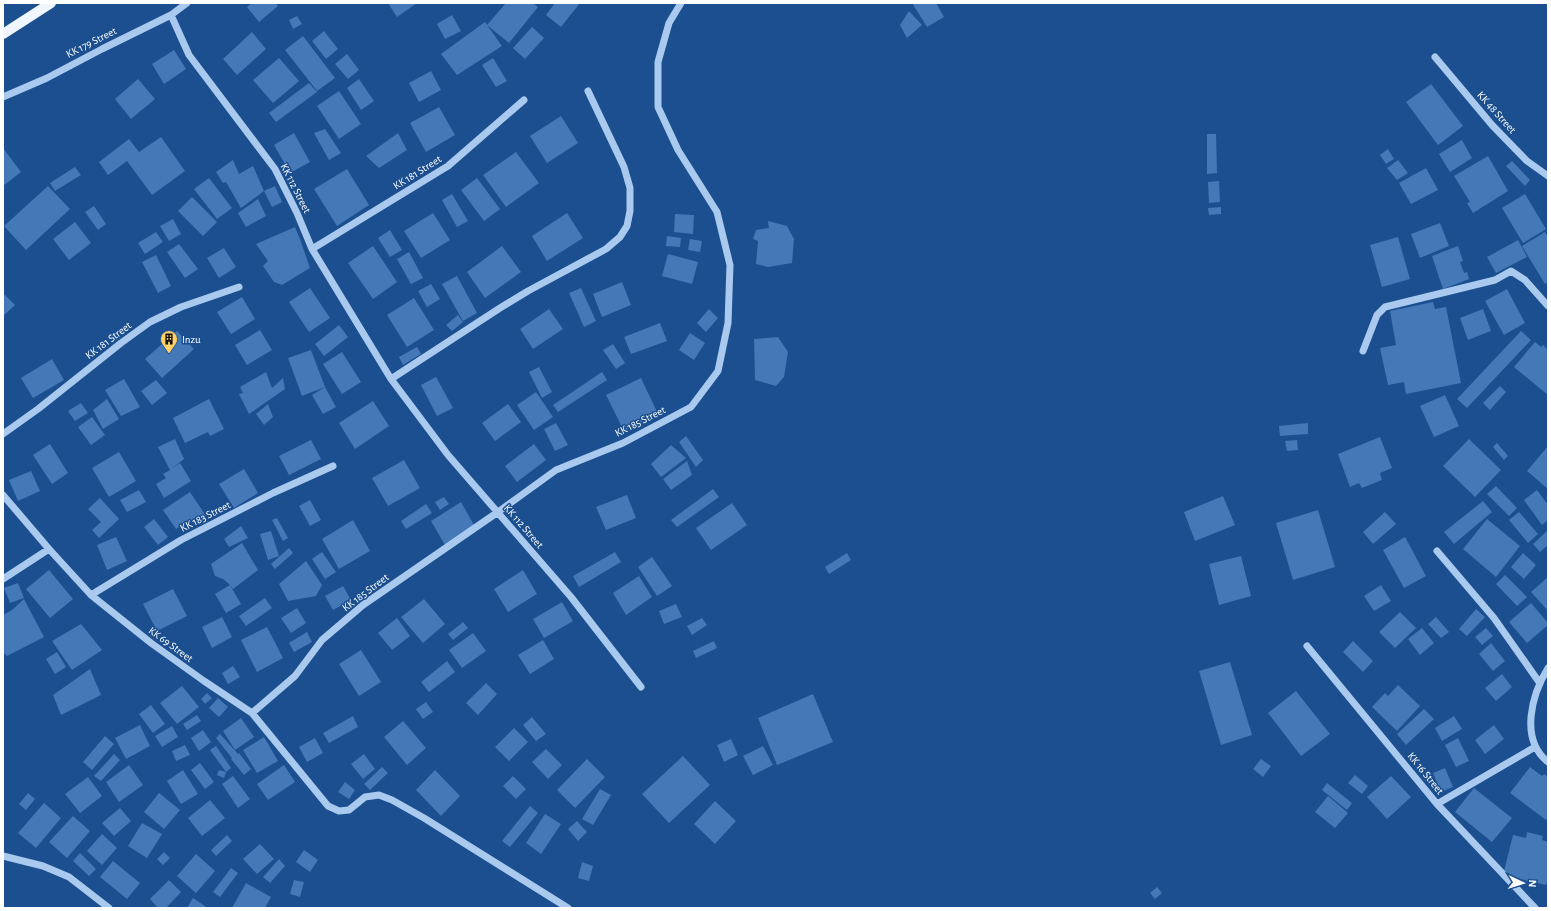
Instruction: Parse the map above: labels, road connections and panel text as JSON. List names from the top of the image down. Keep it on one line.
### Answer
{"streets":{"street":["KK 179 Street","KK 48 Street","KK 181 Street","KK 112 Street","KK 185 Street","KK 183 Street","KK 69 Street","KK 16 Street"]},"crossings":[["KK 179 Street","KK 112 Street"],["KK 181 Street","KK 112 Street"],["KK 112 Street","KK 185 Street"],["KK 185 Street","KK 69 Street"],["KK 183 Street","KK 69 Street"]],"places":{"building":["Inzu"]},"north":"right"}
